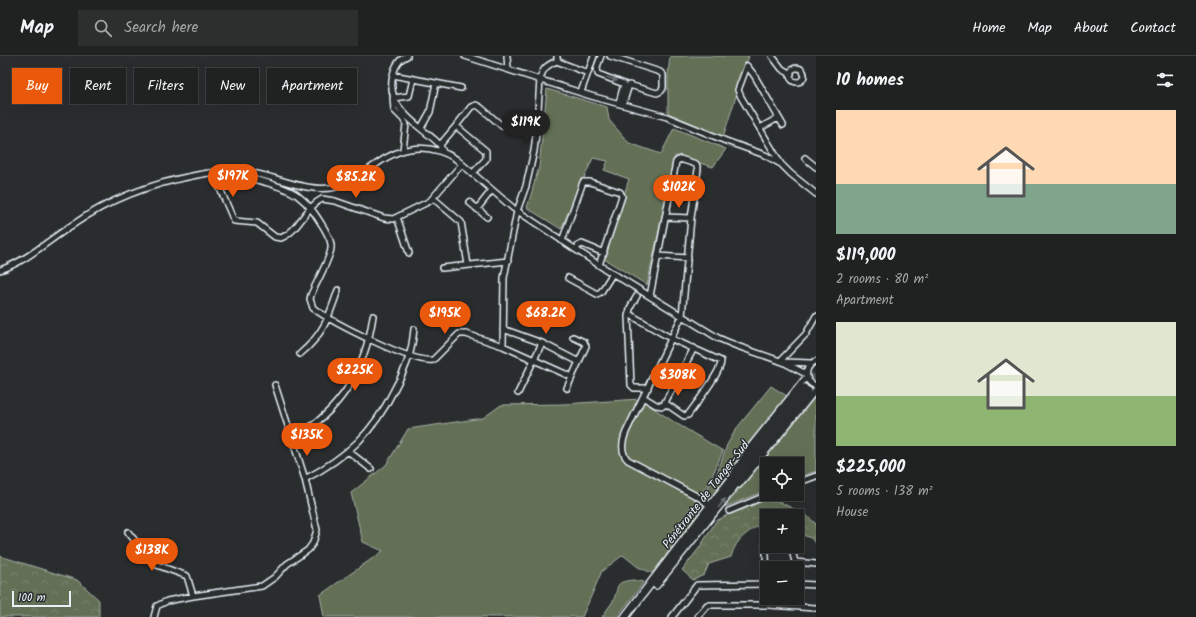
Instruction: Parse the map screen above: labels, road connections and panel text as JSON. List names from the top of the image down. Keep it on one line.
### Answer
{"streets":{"highway":["Pénétrante de Tanger-Sud"]},"scale_bar":"100 m","page":{"header":"Map","search":"Search here","nav":["Home","Map","About","Contact"],"heading":"10 homes","chip":["Buy","Rent","Filters","New","Apartment"],"list":[{"name":"$119,000","note":"2 rooms · 80 m² · Apartment"},{"name":"$225,000","note":"5 rooms · 138 m² · House"}],"price":["$119K","$197K","$85.2K","$102K","$195K","$68.2K","$225K","$308K","$135K","$138K"],"map_buttons":["+","−"],"scale":"100 m"}}
